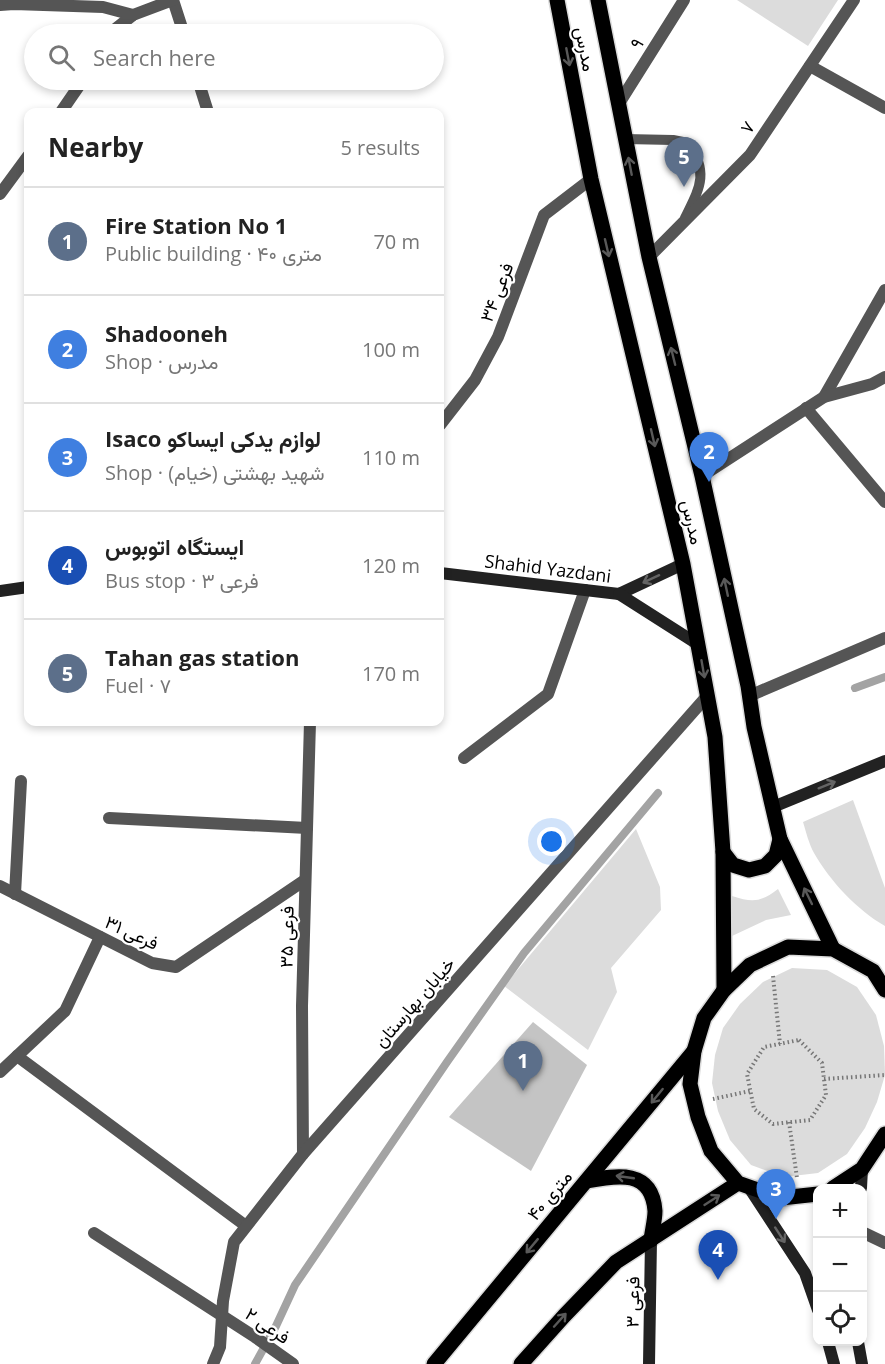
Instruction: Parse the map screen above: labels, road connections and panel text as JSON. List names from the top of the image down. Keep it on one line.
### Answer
{"streets":{"main road":["مدرس","۴۰ متری"],"street":["۹","۷","فرعی ۳۴","Shahid Yazdani","فرعی ۳۱","فرعی ۳۵","خیابان بهارستان","فرعی ۳","فرعی ۲"]},"crossings":[["۹","مدرس"],["مدرس","۷"],["مدرس","فرعی ۳۴"],["مدرس","Shahid Yazdani"],["مدرس","خیابان بهارستان"],["فرعی ۳۱","فرعی ۳۵"],["فرعی ۳۵","خیابان بهارستان"],["خیابان بهارستان","فرعی ۲"]],"page":{"search":"Search here","heading":["Nearby","5 results"],"pins":["5","2","1","3","4"],"list":[{"mark":"1","name":"Fire Station No 1","note":"Public building · ۴۰ متری","value":"70 m"},{"mark":"2","name":"Shadooneh","note":"Shop · مدرس","value":"100 m"},{"mark":"3","name":"Isaco لوازم یدکی ایساکو","note":"Shop · شهید بهشتی (خیام)","value":"110 m"},{"mark":"4","name":"ایستگاه اتوبوس","note":"Bus stop · فرعی ۳","value":"120 m"},{"mark":"5","name":"Tahan gas station","note":"Fuel · ۷","value":"170 m"}],"map_buttons":["+","−"]}}
